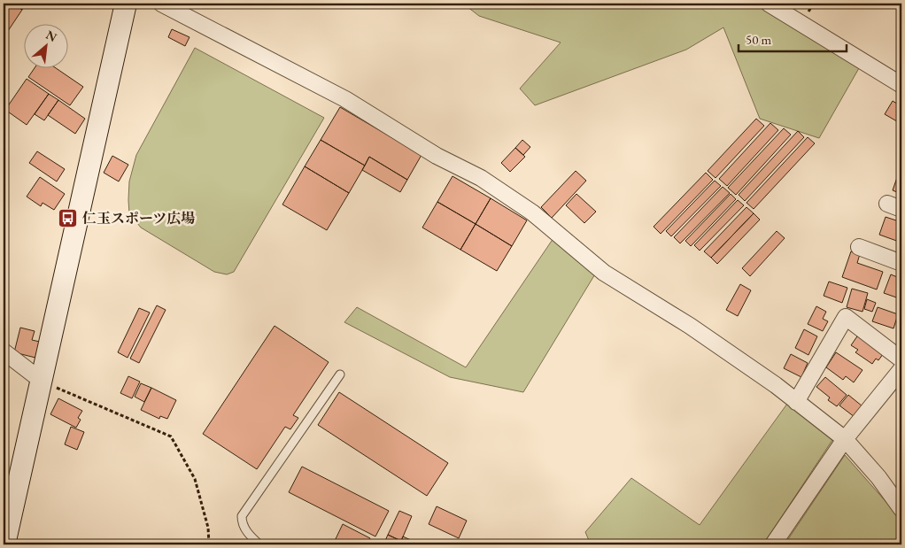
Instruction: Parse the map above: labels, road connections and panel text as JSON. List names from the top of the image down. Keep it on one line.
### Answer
{"places":{"bus stop":["仁玉スポーツ広場"]},"scale_bar":"50 m","north":"top right"}
